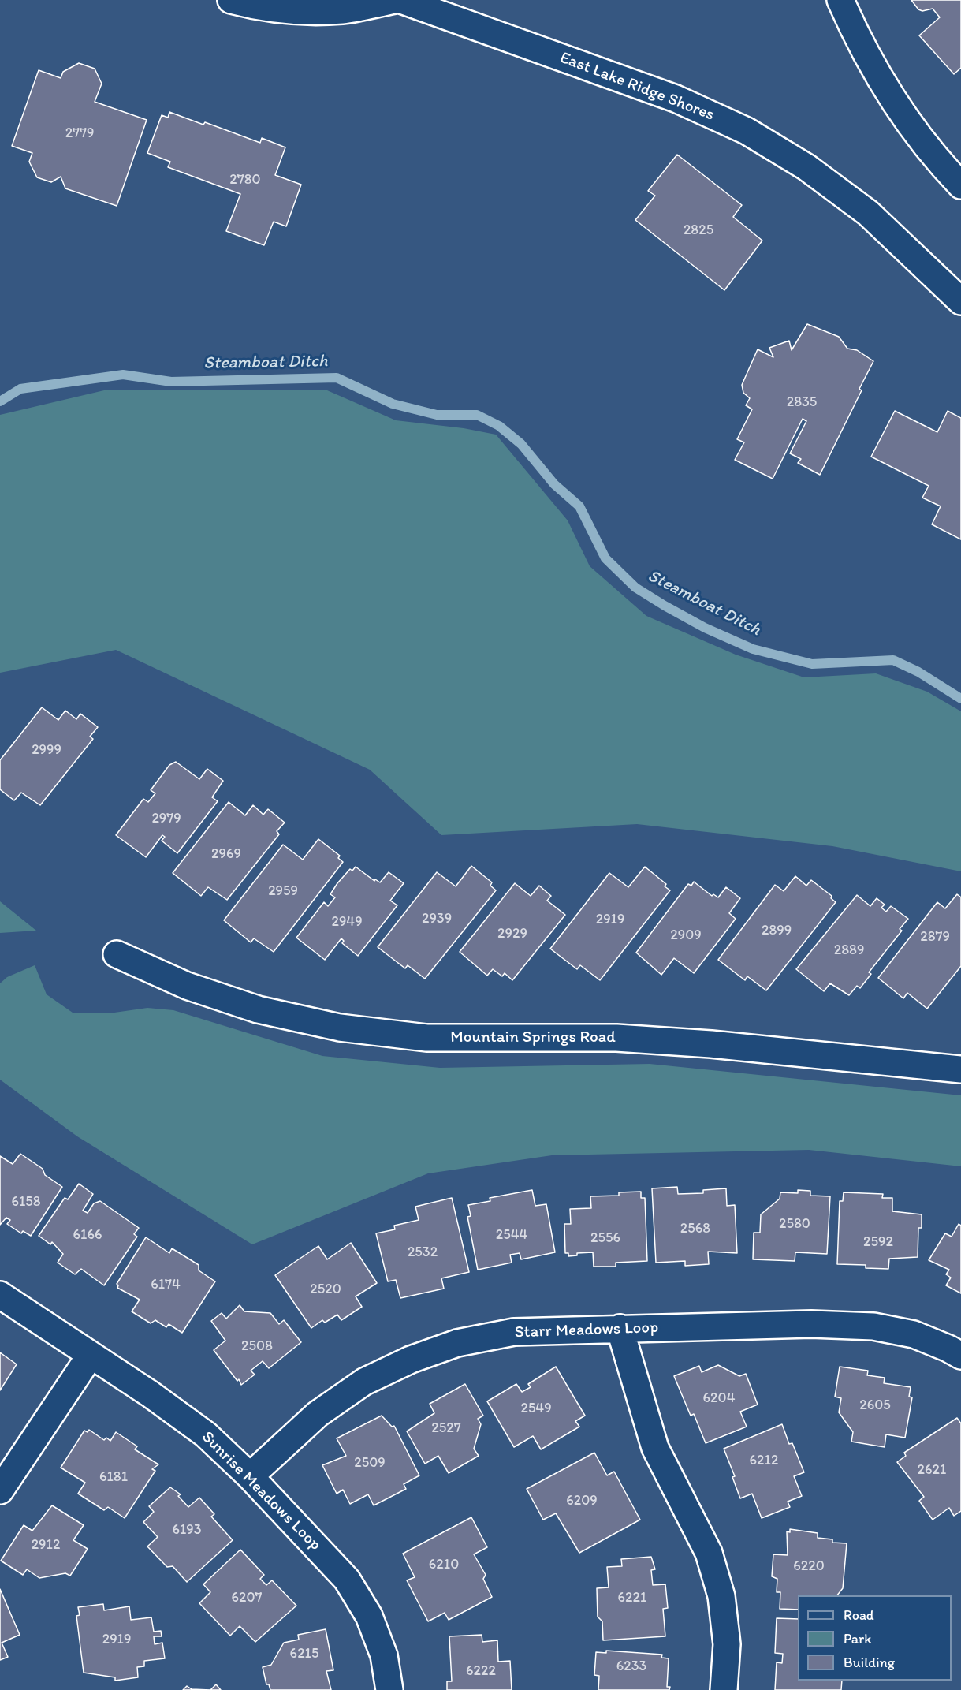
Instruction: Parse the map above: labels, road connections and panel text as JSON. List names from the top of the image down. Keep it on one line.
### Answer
{"streets":{"street":["East Lake Ridge Shores","Mountain Springs Road","Starr Meadows Loop","Sunrise Meadows Loop"]},"crossings":[["Starr Meadows Loop","Sunrise Meadows Loop"]],"water":["Steamboat Ditch"],"house_numbers":["2779","2780","2825","2835","2999","2979","2969","2959","2939","2919","2949","2899","2929","2909","2879","2889","6158","2580","2568","6166","2544","2556","2592","2532","6174","2520","2508","6204","2605","2549","2527","6212","2509","2621","6181","6209","6193","2912","6210","6220","6207","6221","2919","6215","6233","6222"],"legend":["Road","Park","Building"]}
